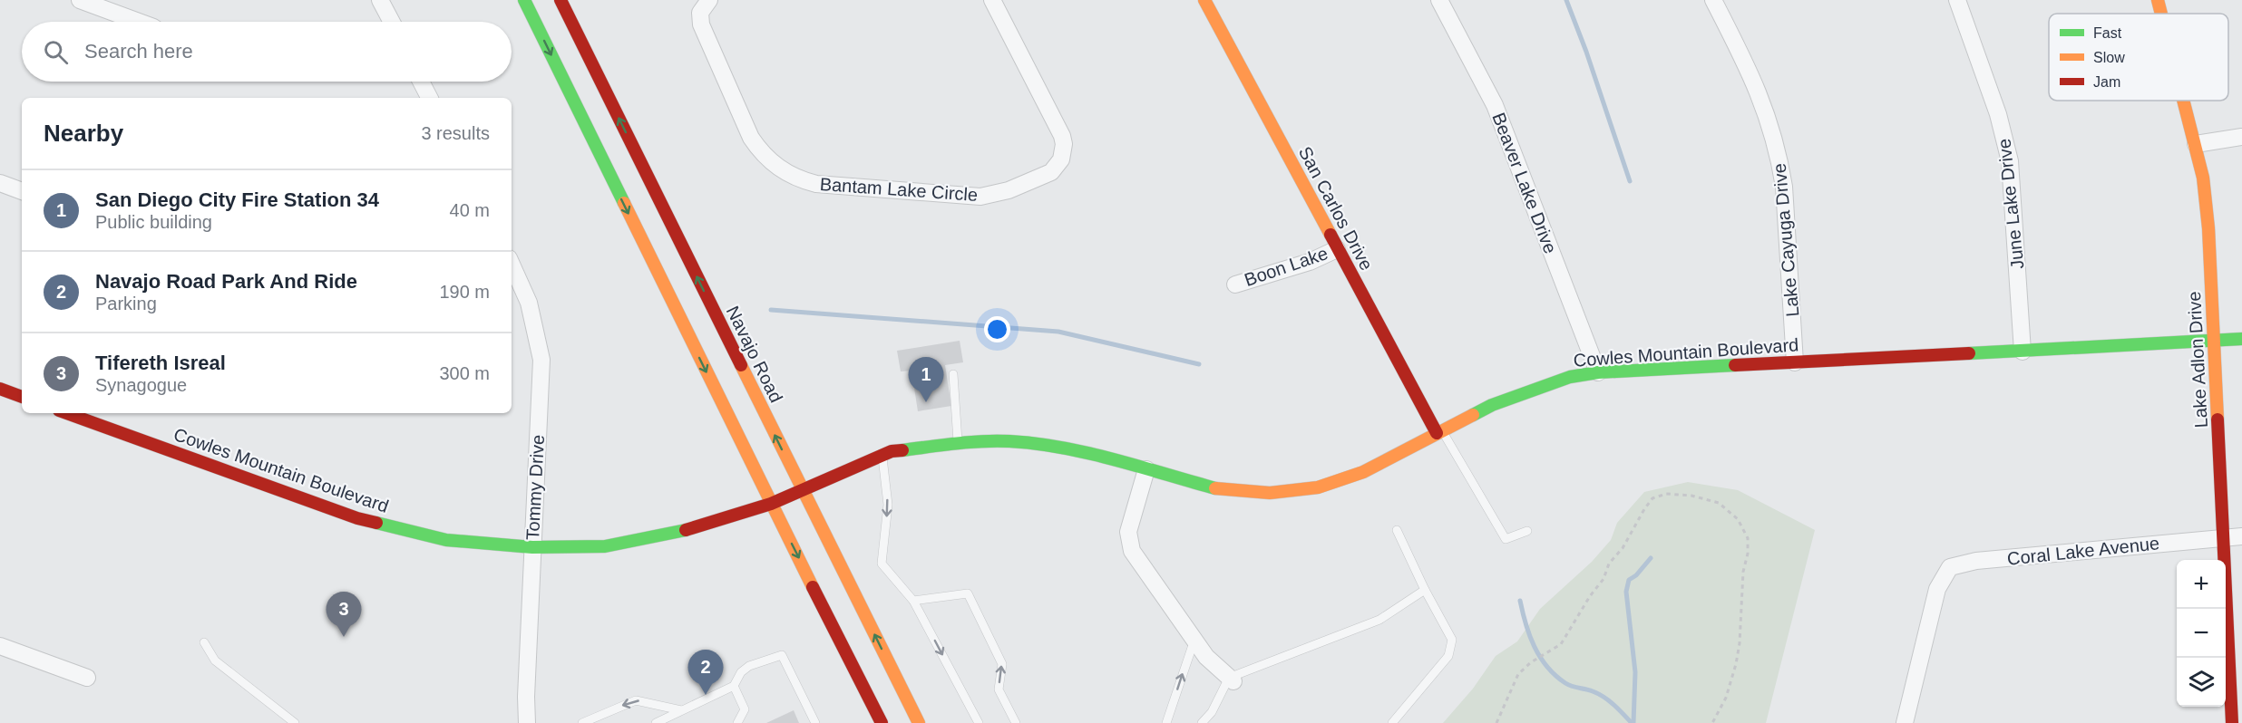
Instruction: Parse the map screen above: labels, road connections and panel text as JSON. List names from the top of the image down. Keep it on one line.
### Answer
{"streets":{"street":["Beaver Lake Drive","Bantam Lake Circle","June Lake Drive","San Carlos Drive","Lake Cayuga Drive","Boon Lake","Cowles Mountain Boulevard","Navajo Road","Lake Adlon Drive","Tommy Drive","Coral Lake Avenue"]},"crossings":[["Beaver Lake Drive","Cowles Mountain Boulevard"],["June Lake Drive","Cowles Mountain Boulevard"],["San Carlos Drive","Boon Lake"],["San Carlos Drive","Cowles Mountain Boulevard"],["Lake Cayuga Drive","Cowles Mountain Boulevard"],["Cowles Mountain Boulevard","Navajo Road"],["Cowles Mountain Boulevard","Lake Adlon Drive"],["Cowles Mountain Boulevard","Tommy Drive"],["Lake Adlon Drive","Coral Lake Avenue"]],"legend":["Fast","Slow","Jam"],"page":{"search":"Search here","heading":["Nearby","3 results"],"list":[{"mark":"1","name":"San Diego City Fire Station 34","note":"Public building","value":"40 m"},{"mark":"2","name":"Navajo Road Park And Ride","note":"Parking","value":"190 m"},{"mark":"3","name":"Tifereth Isreal","note":"Synagogue","value":"300 m"}],"pins":["1","3","2"],"map_buttons":["+","−"]}}
